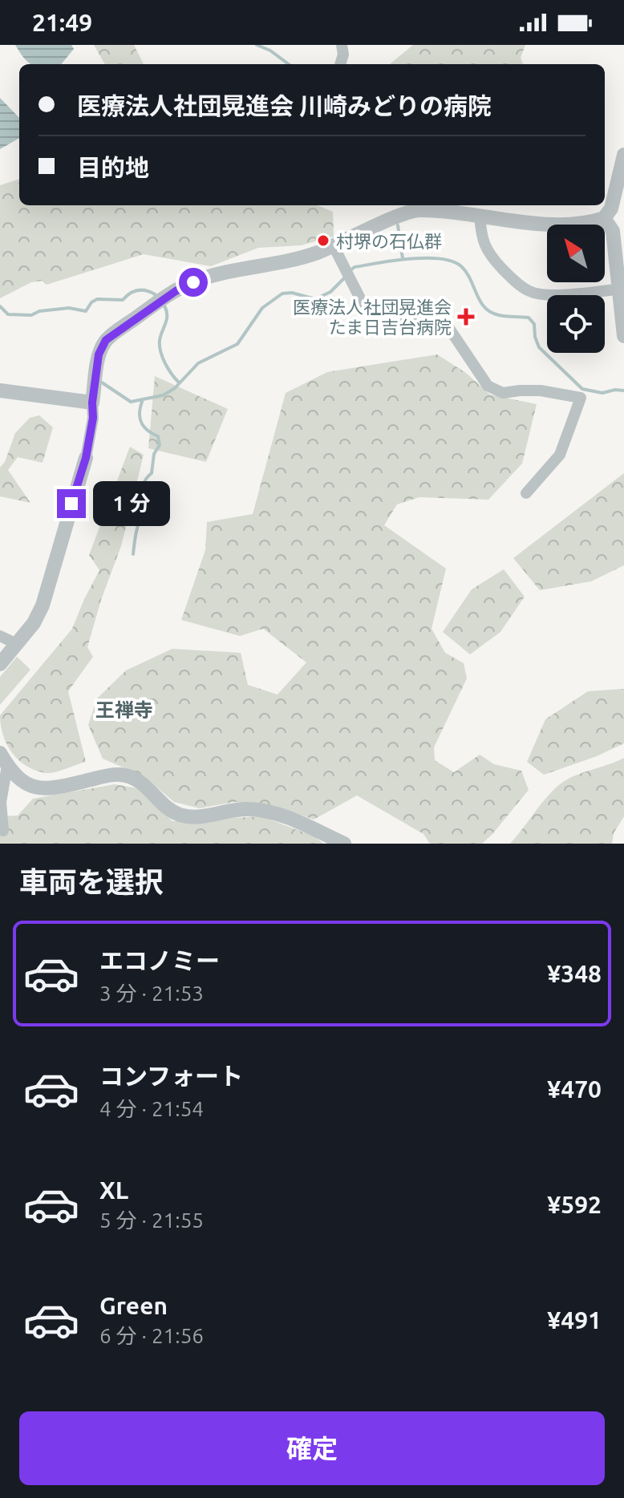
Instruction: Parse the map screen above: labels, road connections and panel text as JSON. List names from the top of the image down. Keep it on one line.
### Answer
{"districts":["王禅寺"],"places":{"other":["村堺の石仏群"],"health":["医療法人社団晃進会 たま日吉台病院"]},"north":"top left","page":{"status":"21:49","banner":["医療法人社団晃進会 川崎みどりの病院","目的地"],"bubble":"1 分","heading":"車両を選択","list":[{"name":"エコノミー","note":"3 分 · 21:53","value":"¥348"},{"name":"コンフォート","note":"4 分 · 21:54","value":"¥470"},{"name":"XL","note":"5 分 · 21:55","value":"¥592"},{"name":"Green","note":"6 分 · 21:56","value":"¥491"}],"buttons":"確定"}}
